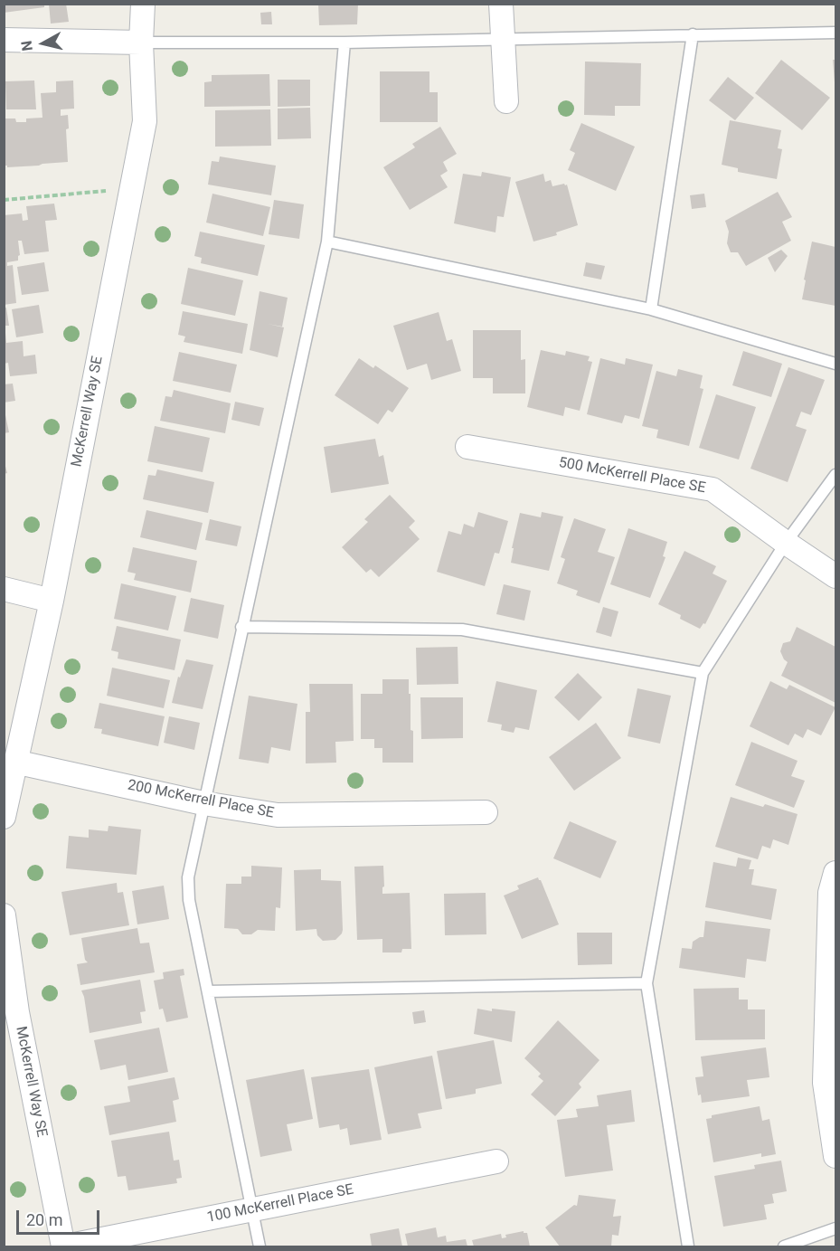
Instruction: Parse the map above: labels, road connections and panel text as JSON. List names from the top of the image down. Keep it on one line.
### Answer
{"streets":{"street":["McKerrell Way SE","500 McKerrell Place SE","200 McKerrell Place SE","100 McKerrell Place SE"]},"crossings":[["McKerrell Way SE","200 McKerrell Place SE"],["McKerrell Way SE","100 McKerrell Place SE"]],"scale_bar":"20 m","north":"left"}
